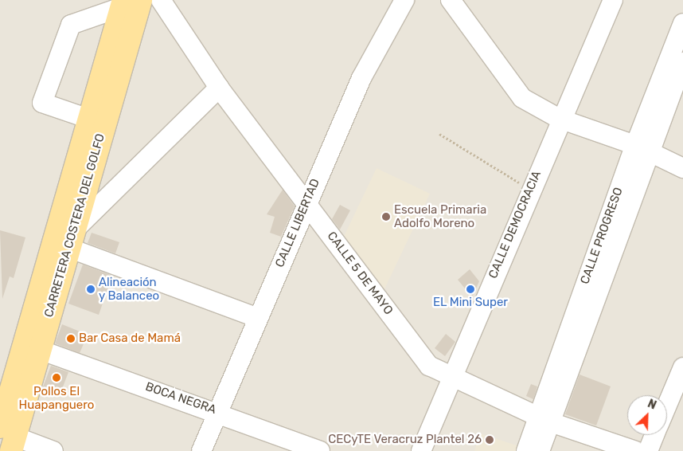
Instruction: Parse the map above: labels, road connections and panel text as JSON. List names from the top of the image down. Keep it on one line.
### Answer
{"streets":{"main road":["CARRETERA COSTERA DEL GOLFO"],"street":["CALLE LIBERTAD","CALLE DEMOCRACIA","CALLE PROGRESO","CALLE 5 DE MAYO","BOCA NEGRA"]},"crossings":[["CALLE LIBERTAD","CALLE 5 DE MAYO"],["CALLE LIBERTAD","BOCA NEGRA"],["CALLE DEMOCRACIA","CALLE 5 DE MAYO"],["CARRETERA COSTERA DEL GOLFO","BOCA NEGRA"],["CALLE PROGRESO","CALLE 5 DE MAYO"]],"places":["Escuela Primaria Adolfo Moreno","Alineación y Balanceo","EL Mini Super","Bar Casa de Mamá","Pollos El Huapanguero","CECyTE Veracruz Plantel 26"],"north":"top right"}
